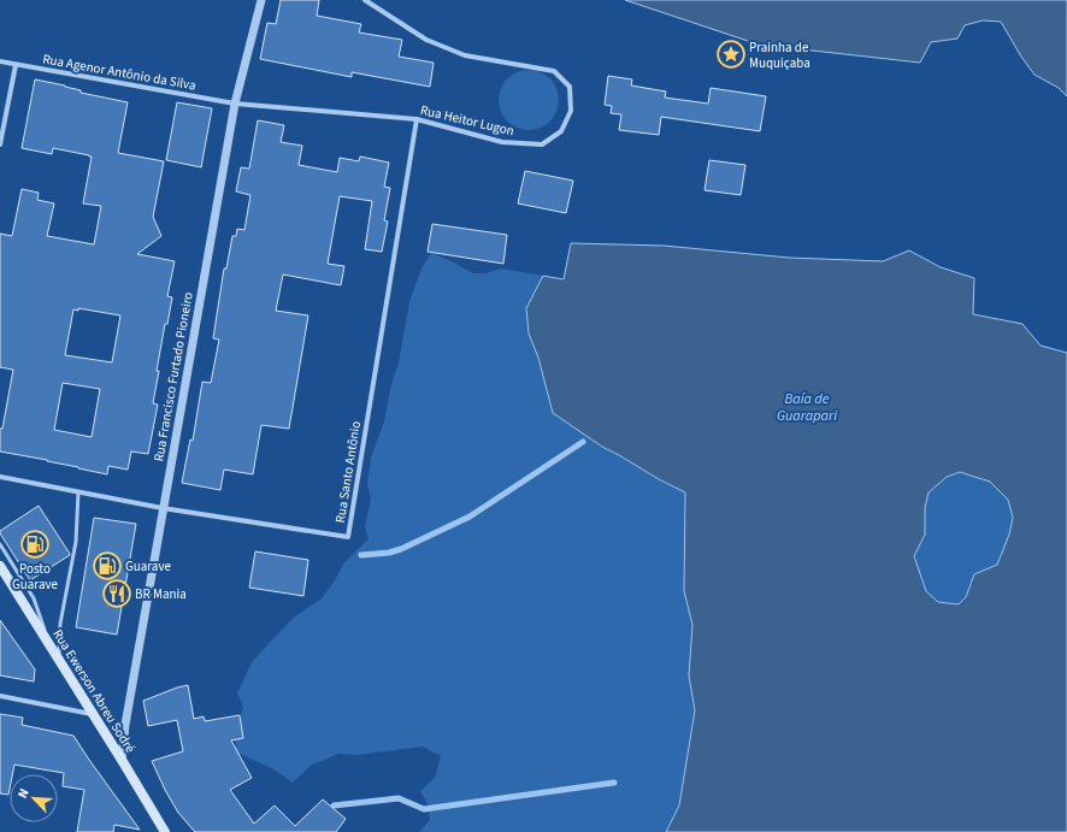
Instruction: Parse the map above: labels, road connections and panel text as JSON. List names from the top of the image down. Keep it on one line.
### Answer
{"streets":{"main road":["Rua Ewerson Abreu Sodré"],"street":["Rua Agenor Antônio da Silva","Rua Heitor Lugon","Rua Francisco Furtado Pioneiro","Rua Santo Antônio"]},"crossings":[["Rua Agenor Antônio da Silva","Rua Heitor Lugon"],["Rua Agenor Antônio da Silva","Rua Francisco Furtado Pioneiro"],["Rua Heitor Lugon","Rua Francisco Furtado Pioneiro"],["Rua Heitor Lugon","Rua Santo Antônio"],["Rua Francisco Furtado Pioneiro","Rua Santo Antônio"],["Rua Francisco Furtado Pioneiro","Rua Ewerson Abreu Sodré"]],"water":["Baía de Guarapari"],"places":{"place":["Prainha de Muquiçaba"],"fuel station":["Posto Guarave","Guarave"],"restaurant":["BR Mania"]},"north":"top left"}
